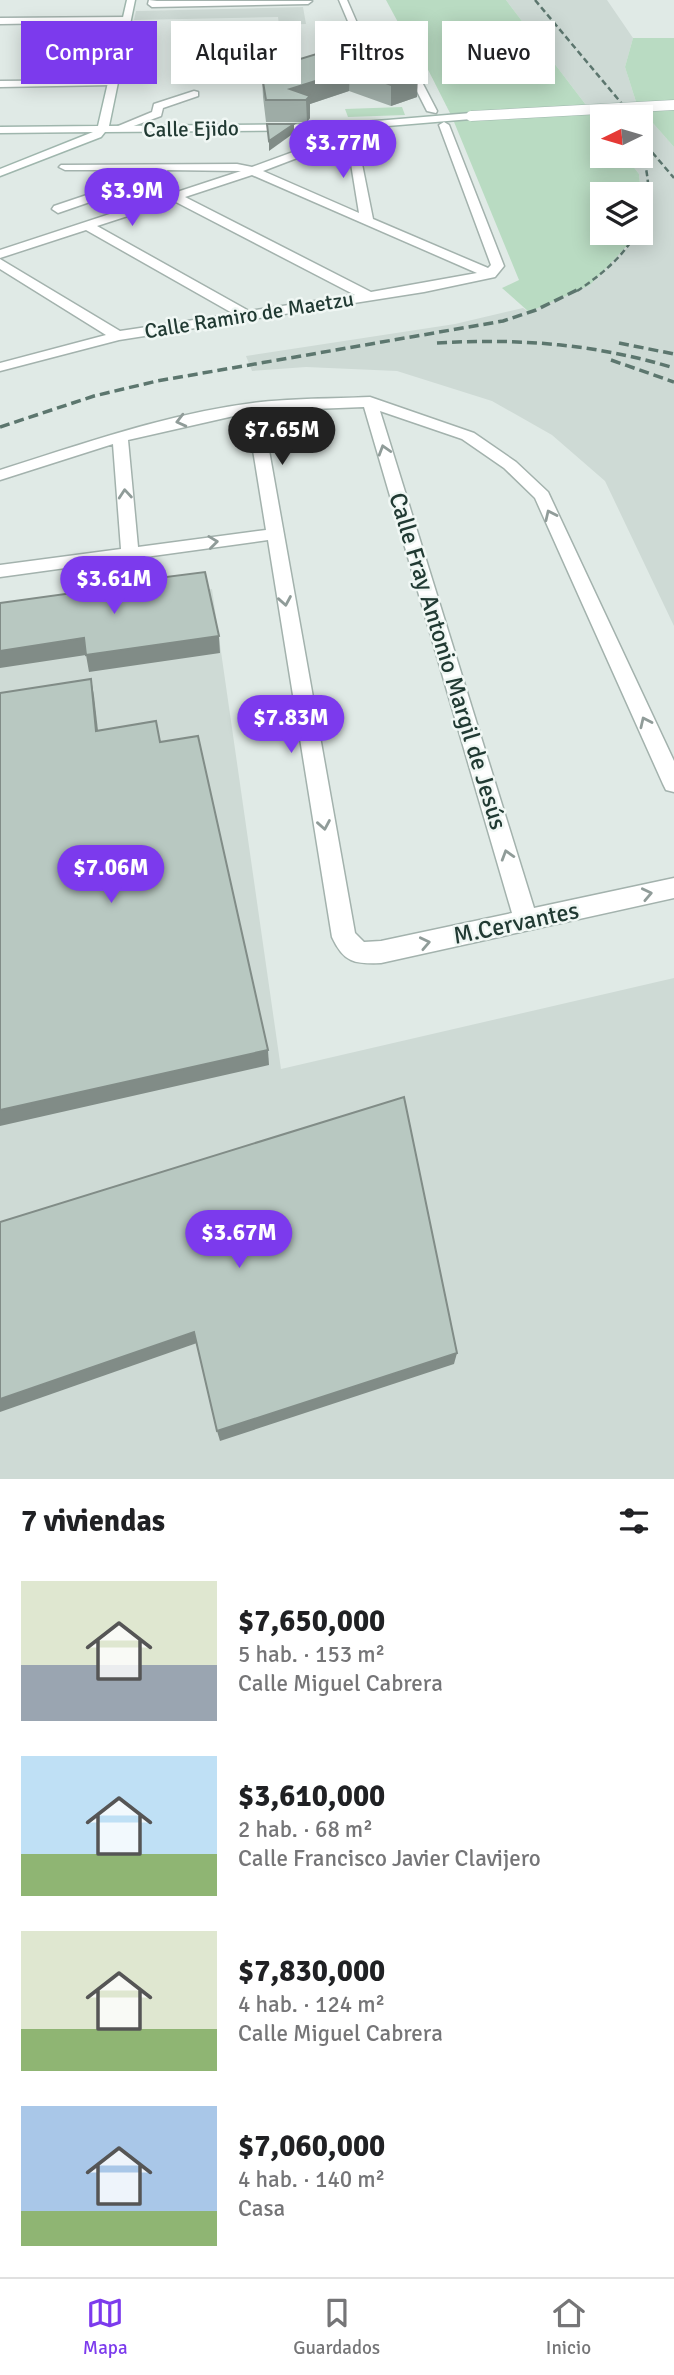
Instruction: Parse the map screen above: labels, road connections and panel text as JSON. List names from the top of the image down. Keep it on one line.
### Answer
{"streets":{"street":["Calle Ejido","Calle Ramiro de Maetzu","Calle Fray Antonio Margil de Jesús","M.Cervantes"]},"crossings":[["Calle Fray Antonio Margil de Jesús","M.Cervantes"]],"one_way":["Calle Fray Antonio Margil de Jesús"],"north":"left","page":{"chip":["Comprar","Alquilar","Filtros","Nuevo"],"price":["$3.77M","$3.9M","$7.65M","$3.61M","$7.83M","$7.06M","$3.67M"],"heading":"7 viviendas","list":[{"name":"$7,650,000","note":"5 hab. · 153 m² · Calle Miguel Cabrera"},{"name":"$3,610,000","note":"2 hab. · 68 m² · Calle Francisco Javier Clavijero"},{"name":"$7,830,000","note":"4 hab. · 124 m² · Calle Miguel Cabrera"},{"name":"$7,060,000","note":"4 hab. · 140 m² · Casa"}],"tabs":["Mapa","Guardados","Inicio"]}}
